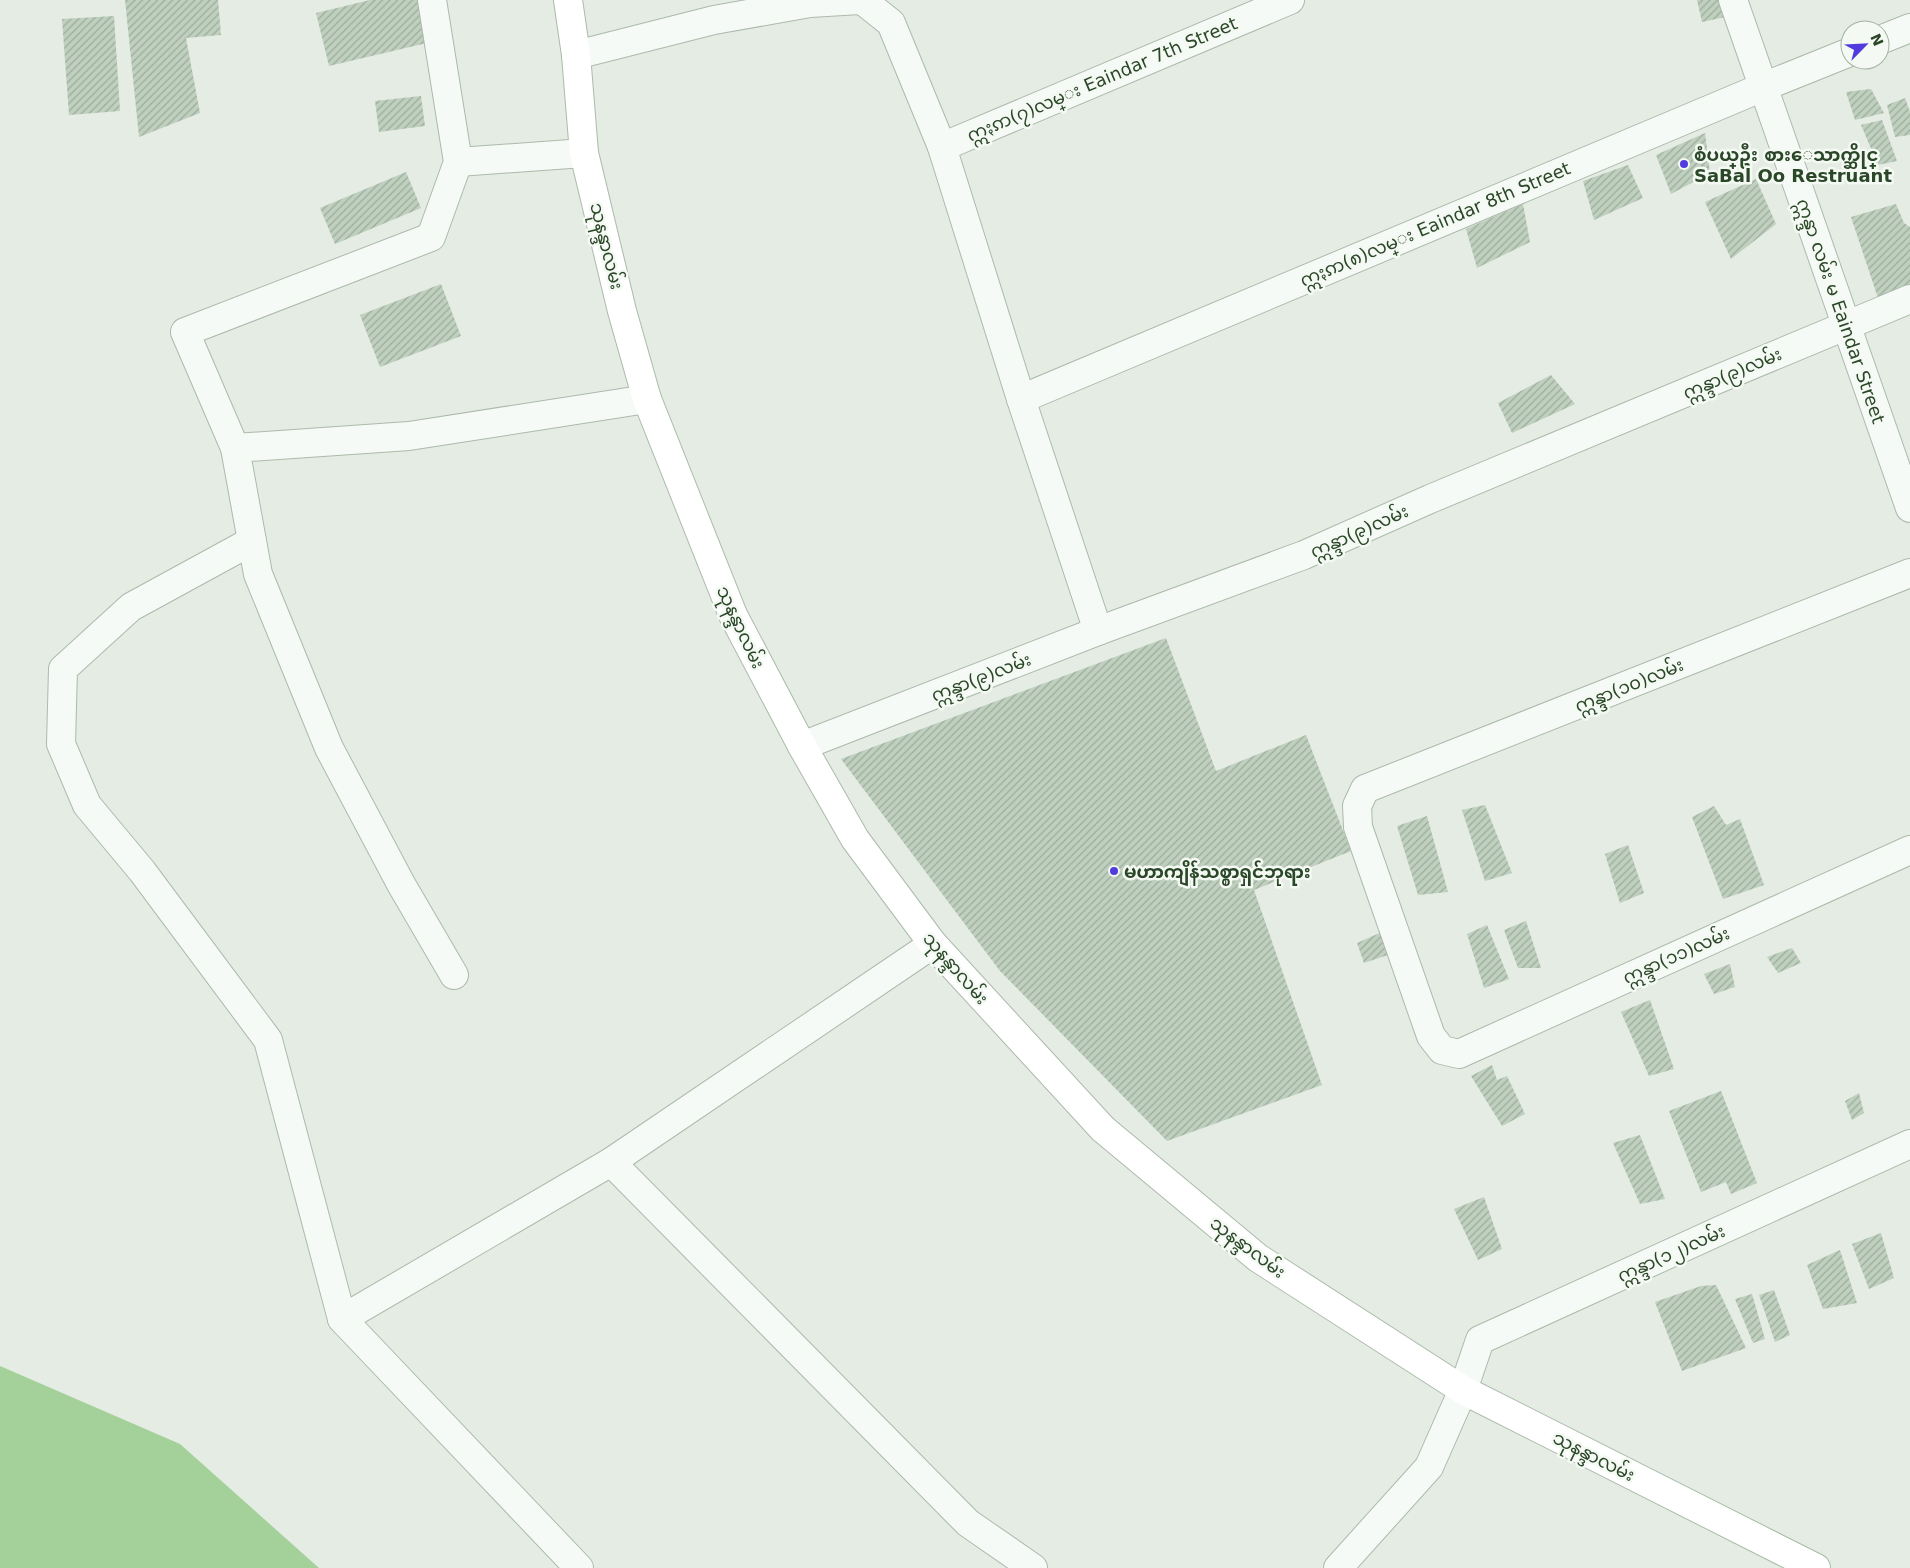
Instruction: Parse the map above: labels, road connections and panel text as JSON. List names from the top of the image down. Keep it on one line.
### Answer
{"streets":{"main road":["သုနန္ဒာလမ်း"],"street":["ဣႏၵာ(၇)လမ္း Eaindar 7th Street","ဣႏၵာ(၈)လမ္း Eaindar 8th Street","ဣန္ဒာ လမ်း မ Eaindar Street","ဣန္ဒာ(၉)လမ်း","ဣန္ဒာ(၁၀)လမ်း","ဣန္ဒာ(၁၁)လမ်း","ဣန္ဒာ(၁၂)လမ်း"]},"crossings":[["ဣႏၵာ(၈)လမ္း Eaindar 8th Street","ဣန္ဒာ လမ်း မ Eaindar Street"],["သုနန္ဒာလမ်း","ဣန္ဒာ(၉)လမ်း"],["သုနန္ဒာလမ်း","ဣန္ဒာ(၁၂)လမ်း"],["ဣန္ဒာ လမ်း မ Eaindar Street","ဣန္ဒာ(၉)လမ်း"],["ဣန္ဒာ(၁၀)လမ်း","ဣန္ဒာ(၁၁)လမ်း"]],"places":["စံပယ္ဦး စားေသာက္ဆိုင္ SaBal Oo Restruant","မဟာကျိန်သစ္စာရှင်ဘုရား"],"north":"top right"}
